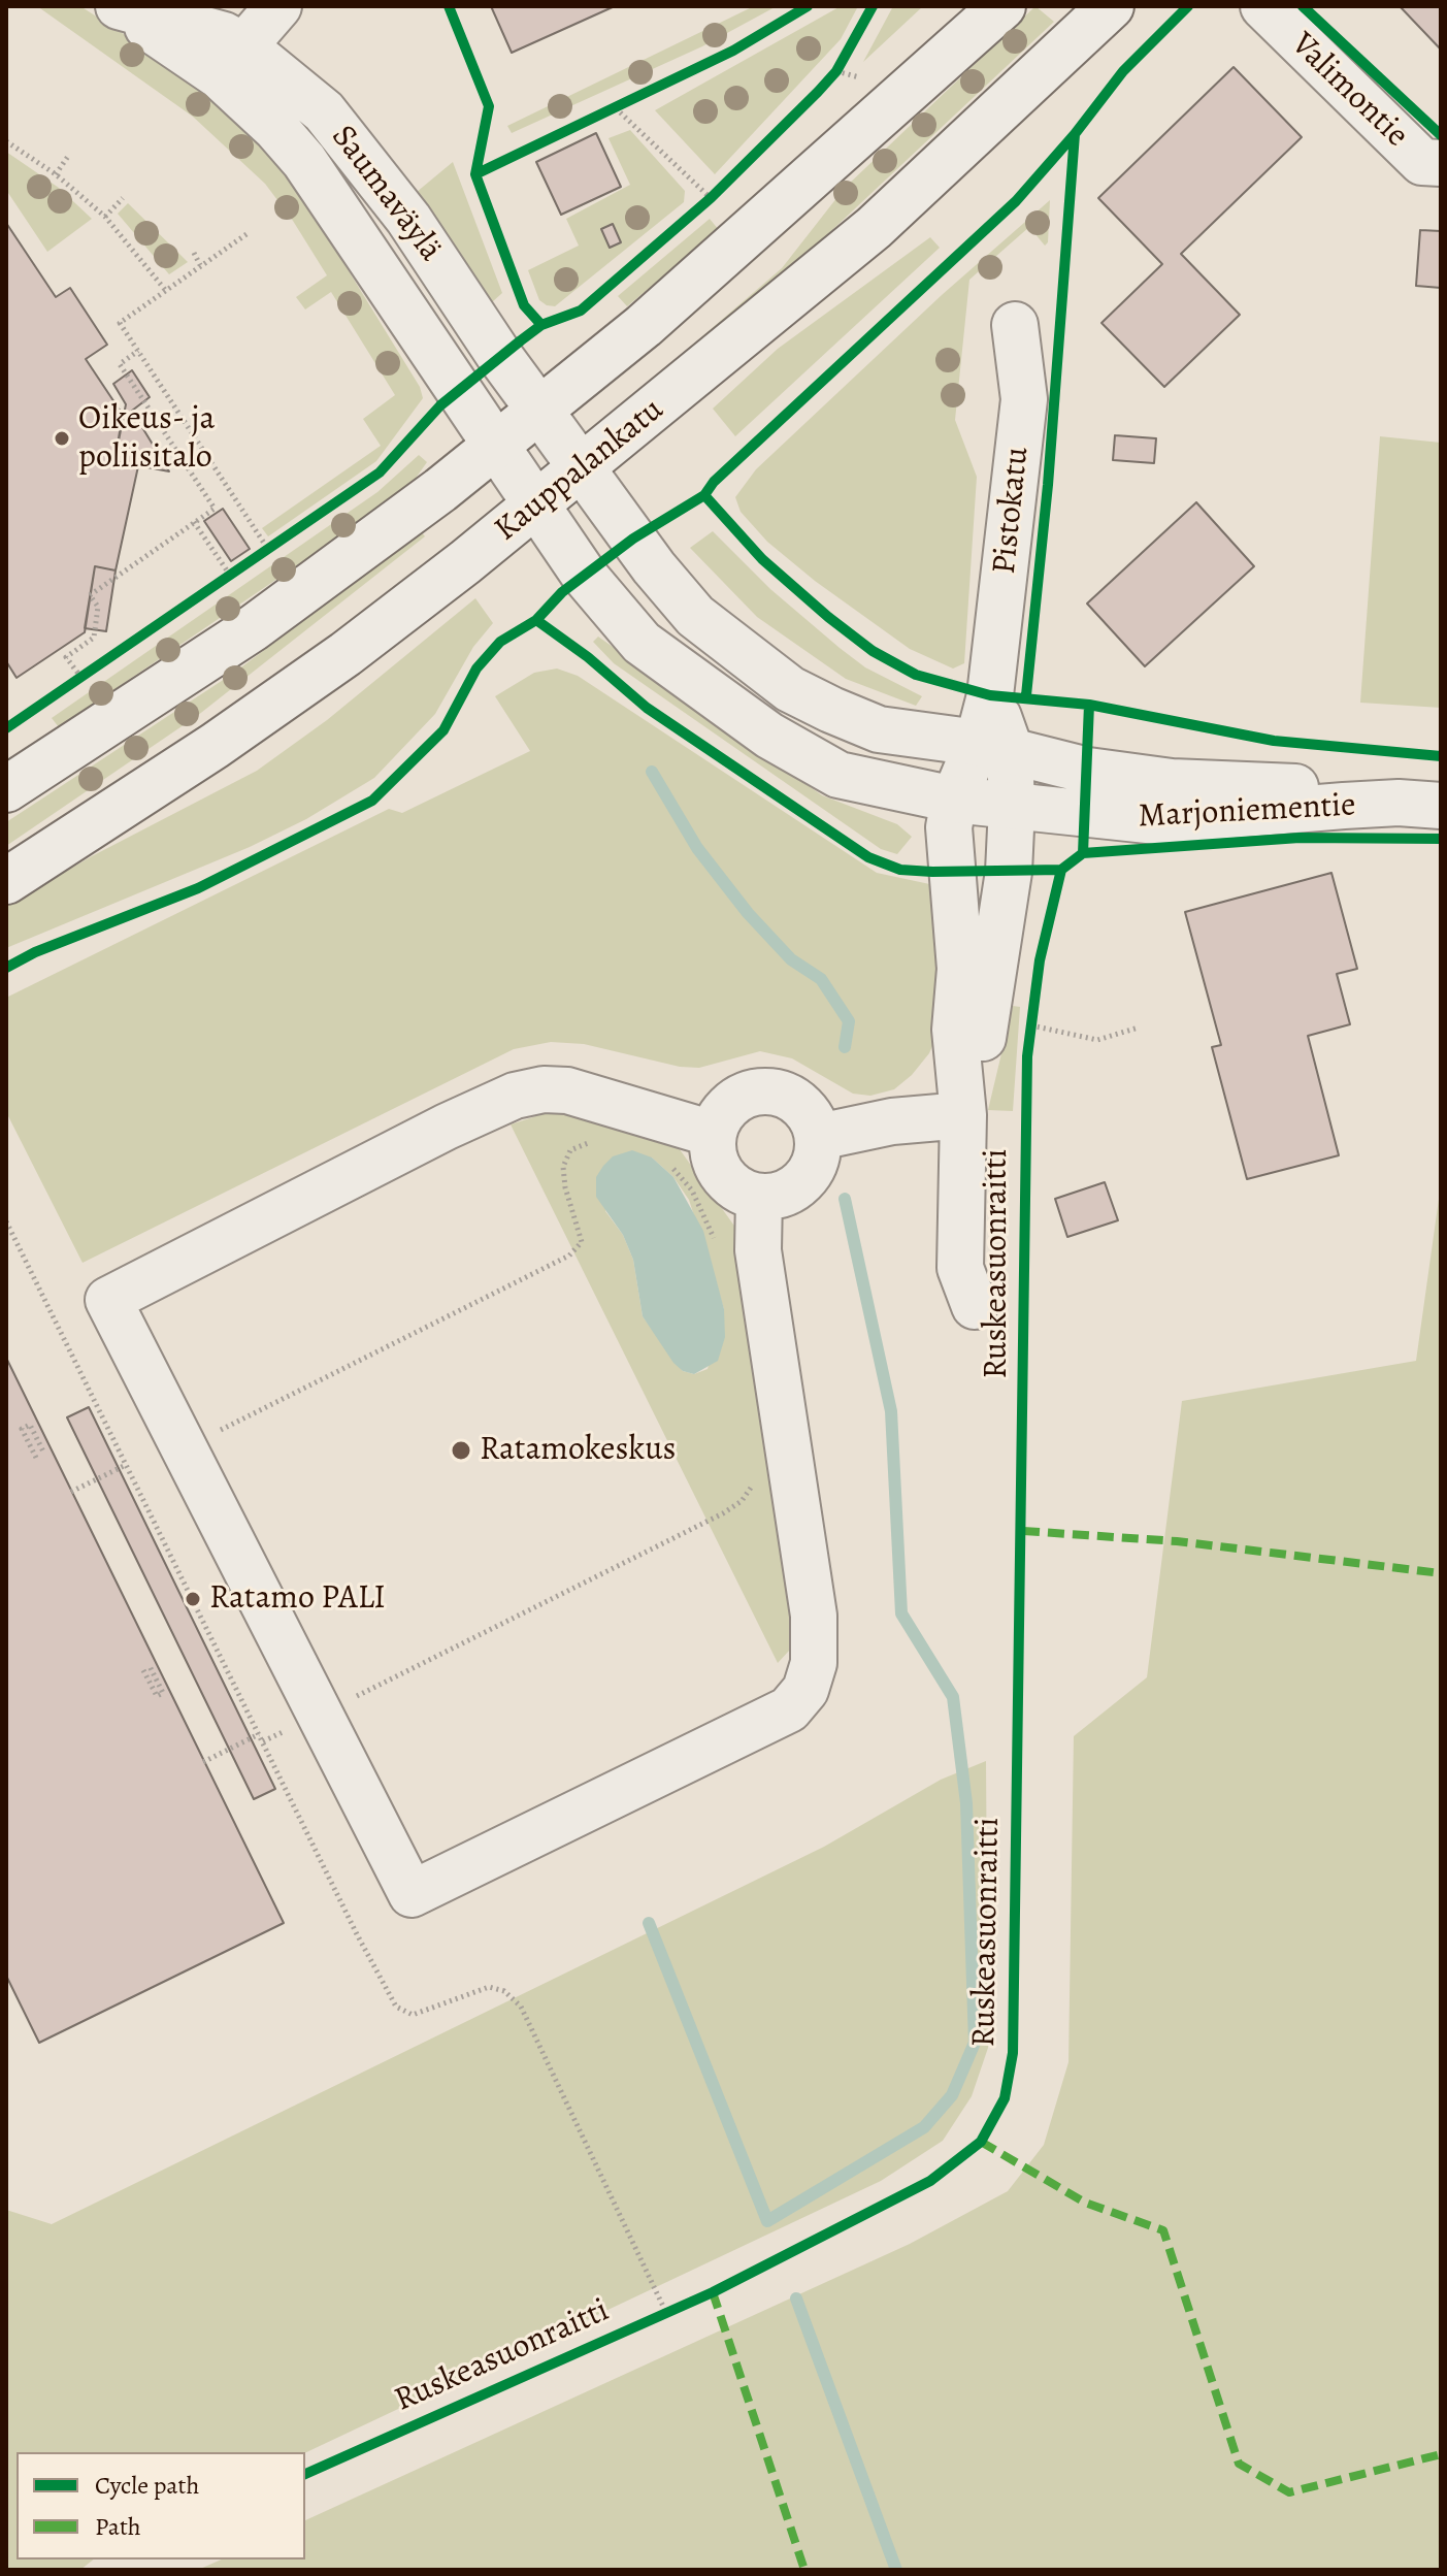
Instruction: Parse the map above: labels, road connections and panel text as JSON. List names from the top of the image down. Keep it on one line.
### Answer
{"streets":{"street":["Valimontie","Saumaväylä","Kauppalankatu","Pistokatu","Marjoniementie"],"cycle path":["Ruskeasuonraitti"]},"crossings":[["Saumaväylä","Kauppalankatu"],["Saumaväylä","Marjoniementie"],["Kauppalankatu","Marjoniementie"],["Pistokatu","Marjoniementie"]],"places":["Oikeus- ja poliisitalo","Ratamokeskus","Ratamo PALI"],"legend":["Cycle path","Path"]}
